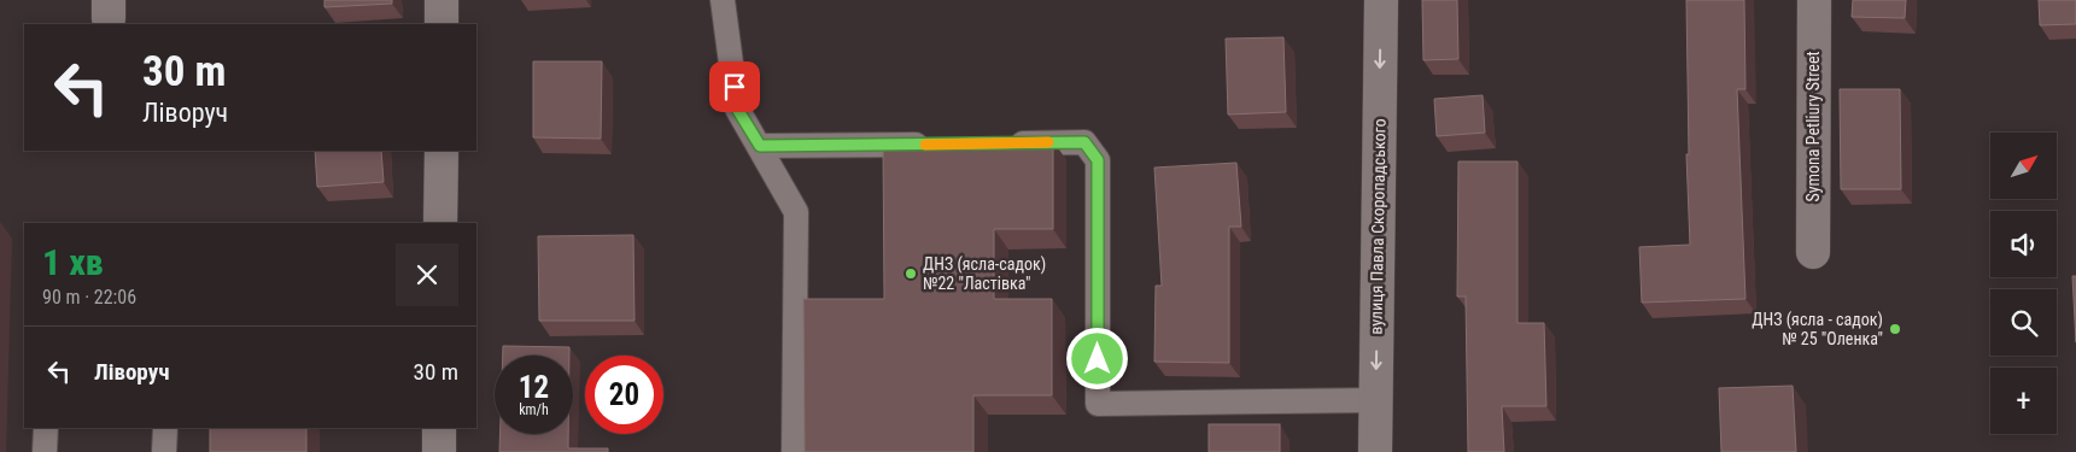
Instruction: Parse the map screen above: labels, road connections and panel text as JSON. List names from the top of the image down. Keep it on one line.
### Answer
{"streets":{"street":["Symona Petliury Street","вулиця Павла Скоропадського"]},"one_way":["вулиця Павла Скоропадського"],"places":["ДНЗ (ясла-садок) №22 \"Ластівка\"","ДНЗ (ясла - садок) № 25 \"Оленка\""],"north":"top right","page":{"turn":["30 m","Ліворуч"],"map_buttons":"+","heading":["1 хв","90 m · 22:06"],"list":[{"name":"Ліворуч","value":"30 m"}],"speed":"12 km/h","limit":"20"}}
